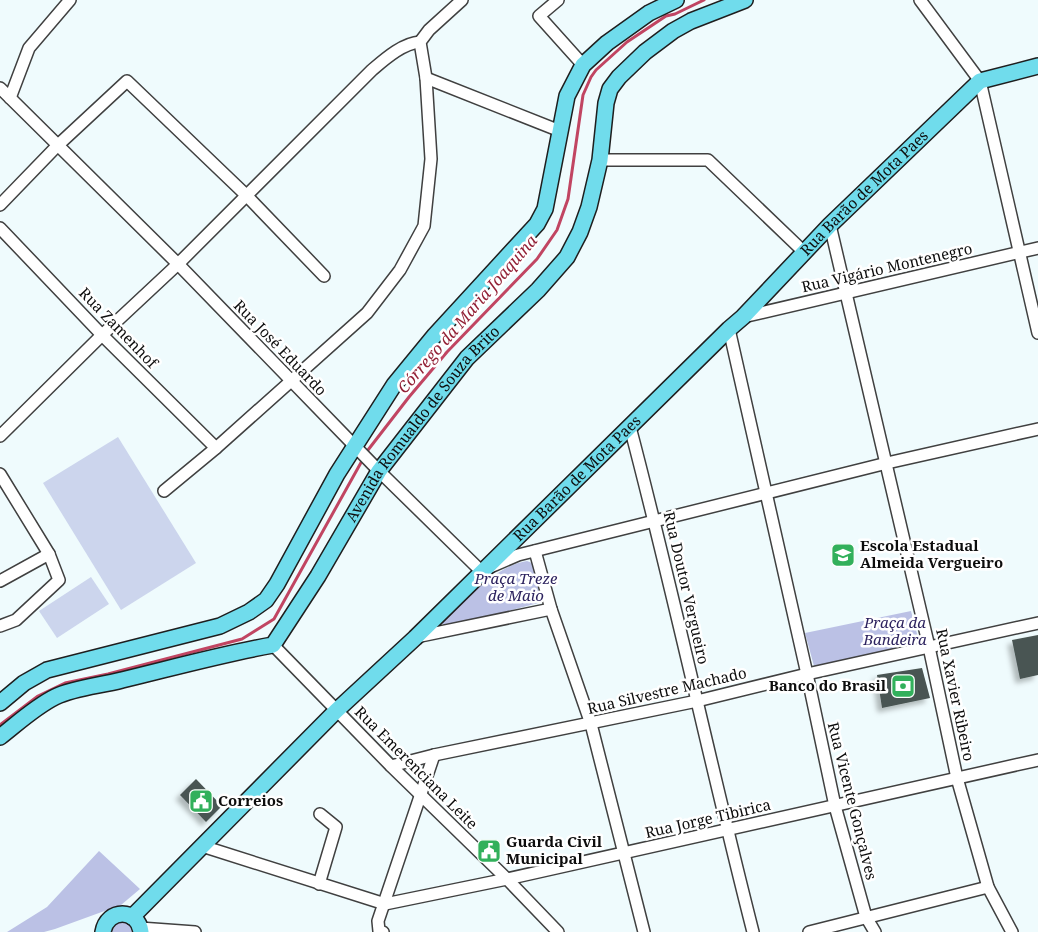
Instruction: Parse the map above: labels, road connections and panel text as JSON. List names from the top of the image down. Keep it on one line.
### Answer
{"streets":{"main road":["Rua Barão de Mota Paes","Avenida Romualdo de Souza Brito"],"street":["Rua Vigário Montenegro","Rua Zamenhof","Rua José Eduardo","Rua Doutor Vergueiro","Rua Silvestre Machado","Rua Xavier Ribeiro","Rua Emerenciana Leite","Rua Vicente Gonçalves","Rua Jorge Tibirica"]},"crossings":[["Rua Barão de Mota Paes","Rua Vigário Montenegro"],["Rua Barão de Mota Paes","Rua José Eduardo"],["Rua Barão de Mota Paes","Rua Doutor Vergueiro"],["Rua Barão de Mota Paes","Rua Xavier Ribeiro"],["Rua Barão de Mota Paes","Rua Emerenciana Leite"],["Rua Vigário Montenegro","Rua Xavier Ribeiro"],["Rua José Eduardo","Avenida Romualdo de Souza Brito"],["Avenida Romualdo de Souza Brito","Rua Emerenciana Leite"],["Rua Doutor Vergueiro","Rua Silvestre Machado"],["Rua Doutor Vergueiro","Rua Jorge Tibirica"],["Rua Silvestre Machado","Rua Xavier Ribeiro"],["Rua Silvestre Machado","Rua Emerenciana Leite"],["Rua Silvestre Machado","Rua Vicente Gonçalves"],["Rua Xavier Ribeiro","Rua Jorge Tibirica"],["Rua Emerenciana Leite","Rua Jorge Tibirica"],["Rua Vicente Gonçalves","Rua Jorge Tibirica"]],"water":["Córrego da Maria Joaquina"],"parks":["Praça Treze de Maio","Praça da Bandeira"],"places":{"school or university":["Escola Estadual Almeida Vergueiro"],"bank":["Banco do Brasil"],"public building":["Correios","Guarda Civil Municipal"]}}
